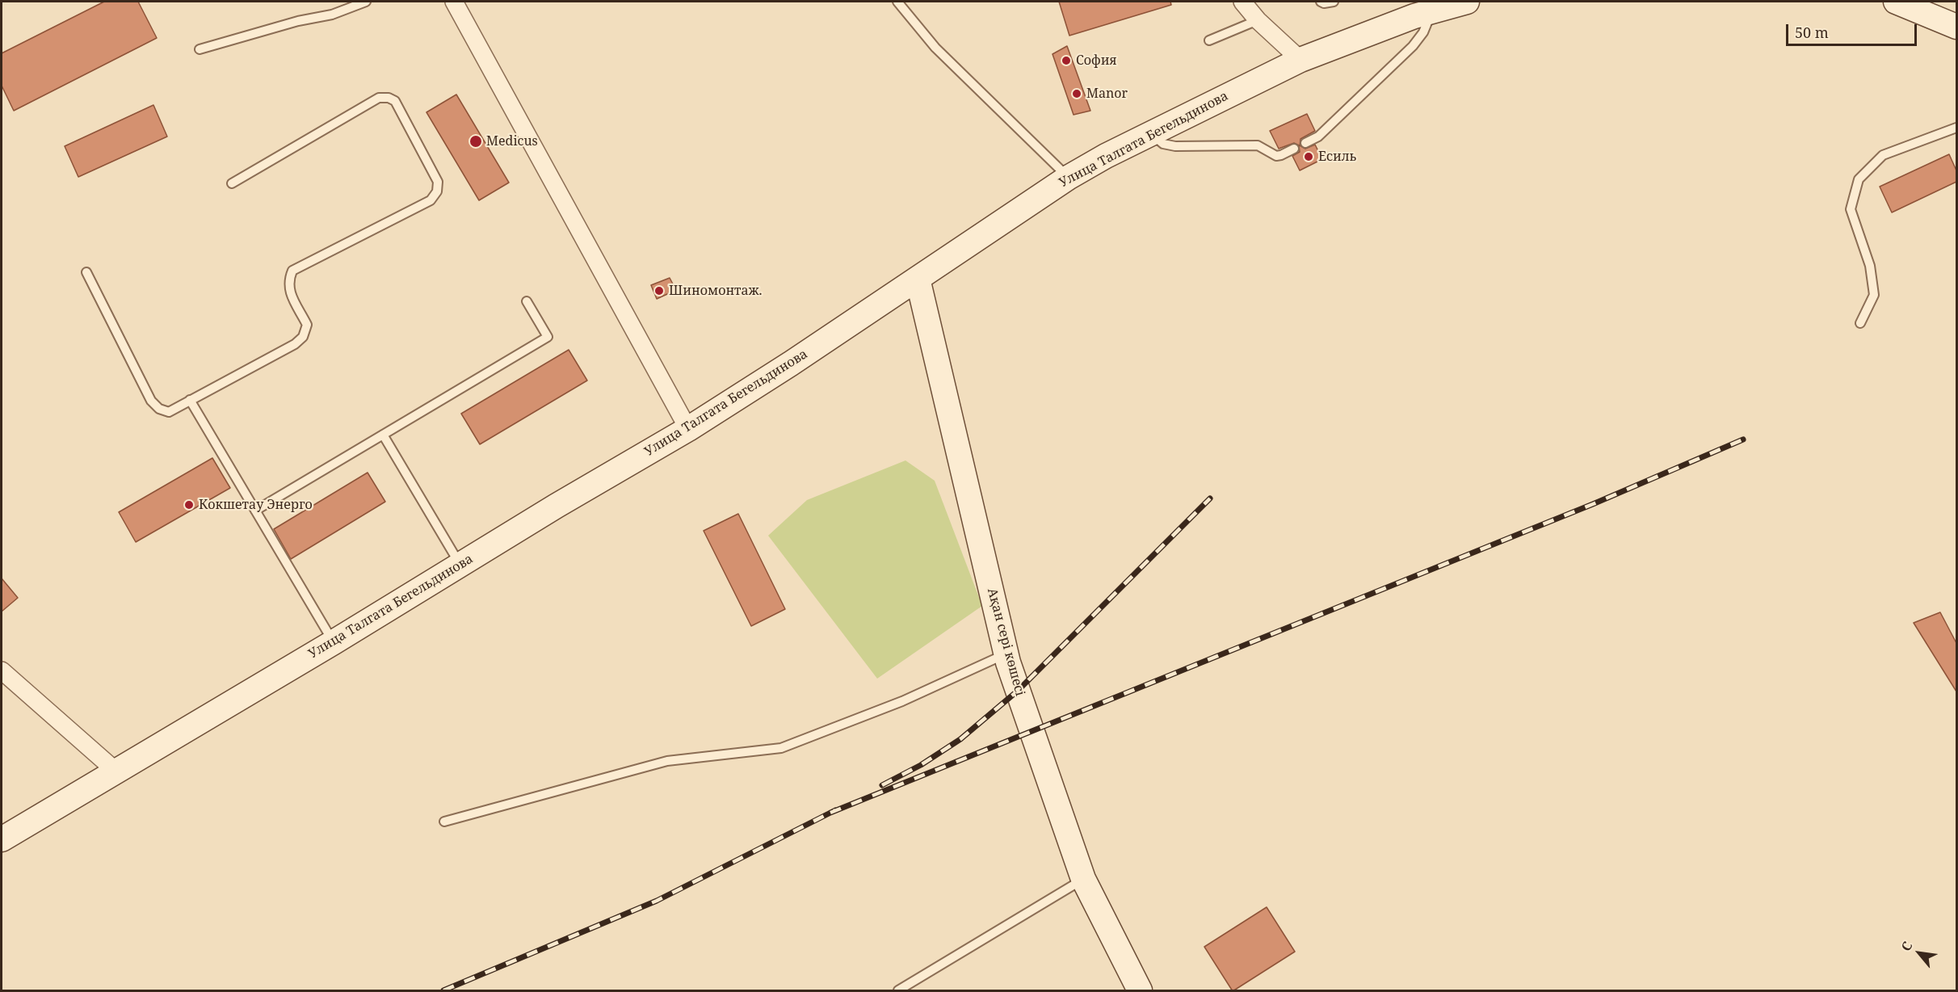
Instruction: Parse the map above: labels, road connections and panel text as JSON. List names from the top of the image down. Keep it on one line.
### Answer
{"streets":{"street":["Улица Талгата Бегельдинова","Ақан сері көшесі"]},"crossings":[["Улица Талгата Бегельдинова","Ақан сері көшесі"]],"places":["София","Manor","Medicus","Есиль","Шиномонтаж.","Кокшетау Энерго"],"scale_bar":"50 m","north":"top left"}
